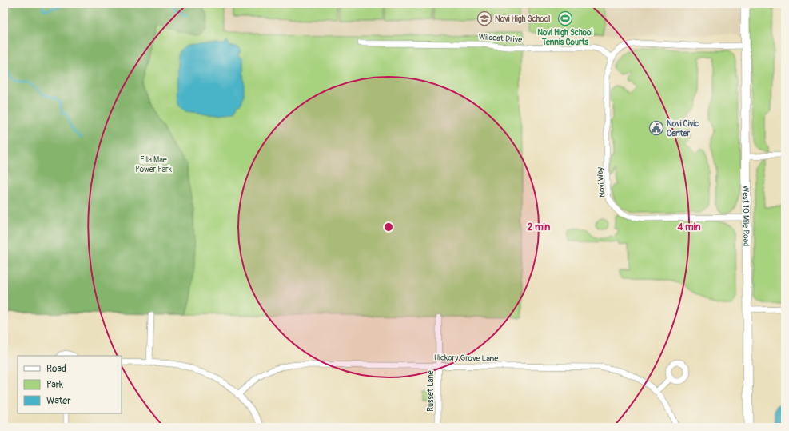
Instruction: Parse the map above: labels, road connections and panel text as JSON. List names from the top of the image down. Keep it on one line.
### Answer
{"streets":{"main road":["West 10 Mile Road"],"street":["Wildcat Drive","Novi Way","Hickory Grove Lane","Russet Lane"]},"crossings":[["Wildcat Drive","Novi Way"],["Novi Way","West 10 Mile Road"],["Hickory Grove Lane","Russet Lane"]],"parks":["Ella Mae Power Park"],"places":{"school or university":["Novi High School"],"sports":["Novi High School Tennis Courts"],"public building":["Novi Civic Center"]},"legend":["Road","Park","Water"],"rings":["2 min","4 min"]}
